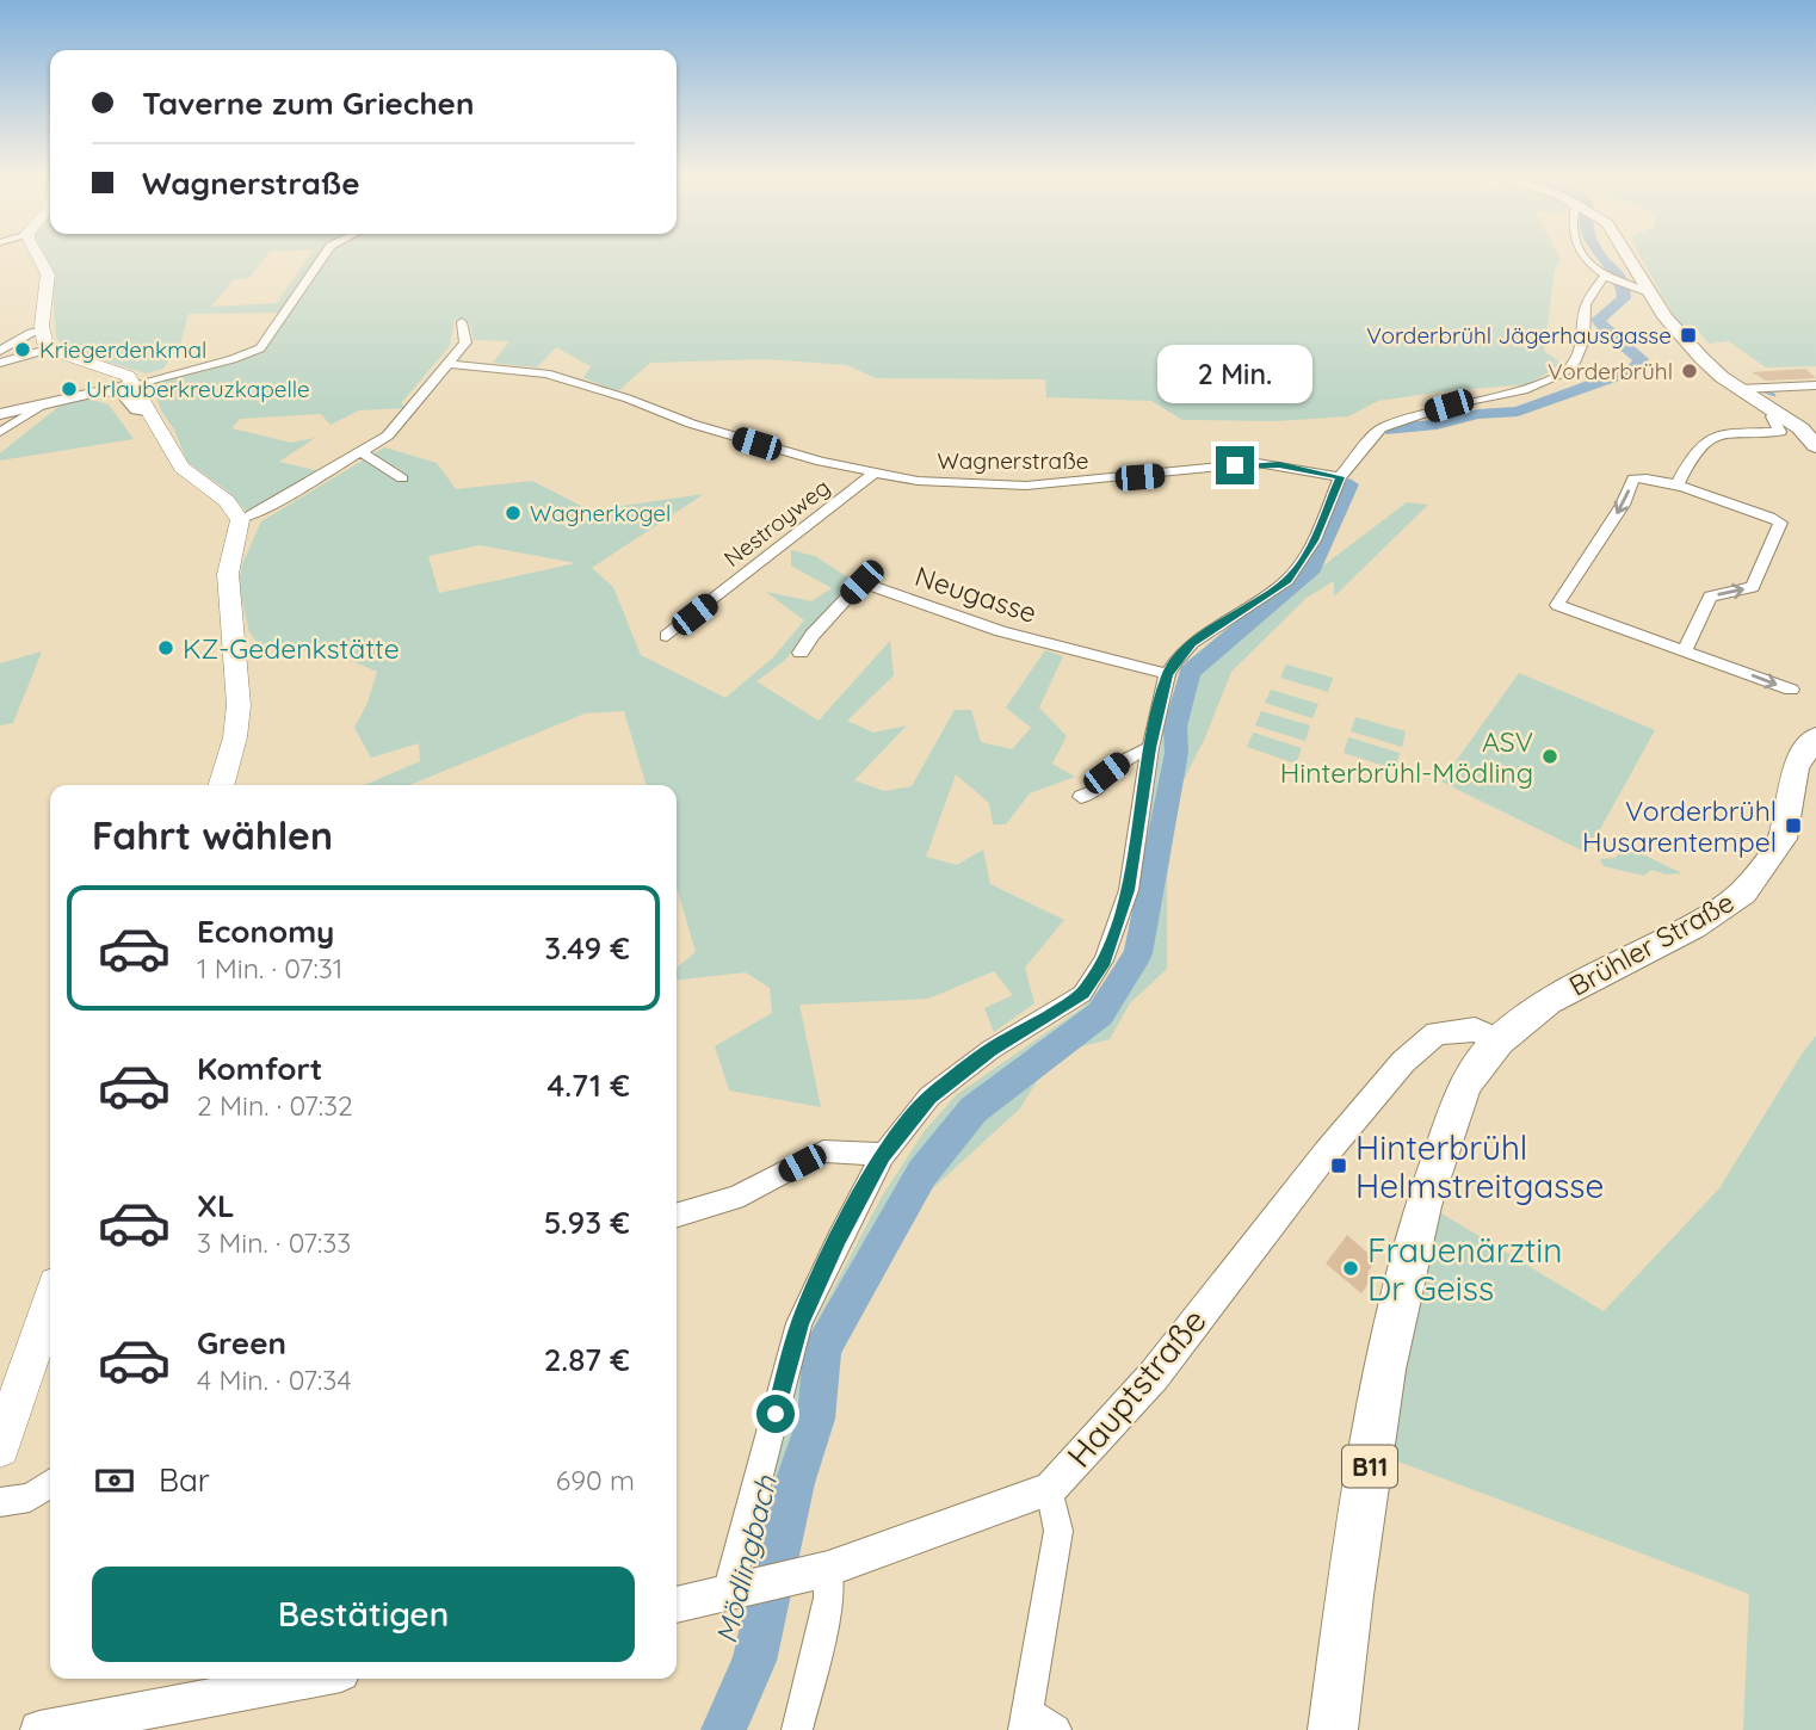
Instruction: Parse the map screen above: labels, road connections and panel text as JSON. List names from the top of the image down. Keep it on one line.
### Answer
{"streets":{"main road":["Brühler Straße","B11"],"street":["Wagnerstraße","Nestroyweg","Neugasse","Hauptstraße"]},"crossings":[["Wagnerstraße","Nestroyweg"],["Brühler Straße","Hauptstraße"],["Brühler Straße","B11"],["Hauptstraße","B11"]],"water":["Mödlingbach"],"places":{"transit":["Vorderbrühl Jägerhausgasse","Vorderbrühl Husarentempel","Hinterbrühl Helmstreitgasse"],"other":["Kriegerdenkmal","Vorderbrühl","Urlauberkreuzkapelle","Wagnerkogel","KZ-Gedenkstätte","ASV Hinterbrühl-Mödling","Frauenärztin Dr Geiss"]},"page":{"banner":["Taverne zum Griechen","Wagnerstraße"],"bubble":"2 Min.","heading":"Fahrt wählen","list":[{"name":"Economy","note":"1 Min. · 07:31","value":"3.49 €"},{"name":"Komfort","note":"2 Min. · 07:32","value":"4.71 €"},{"name":"XL","note":"3 Min. · 07:33","value":"5.93 €"},{"name":"Green","note":"4 Min. · 07:34","value":"2.87 €"}],"pay":["Bar","690 m"],"buttons":"Bestätigen"}}
